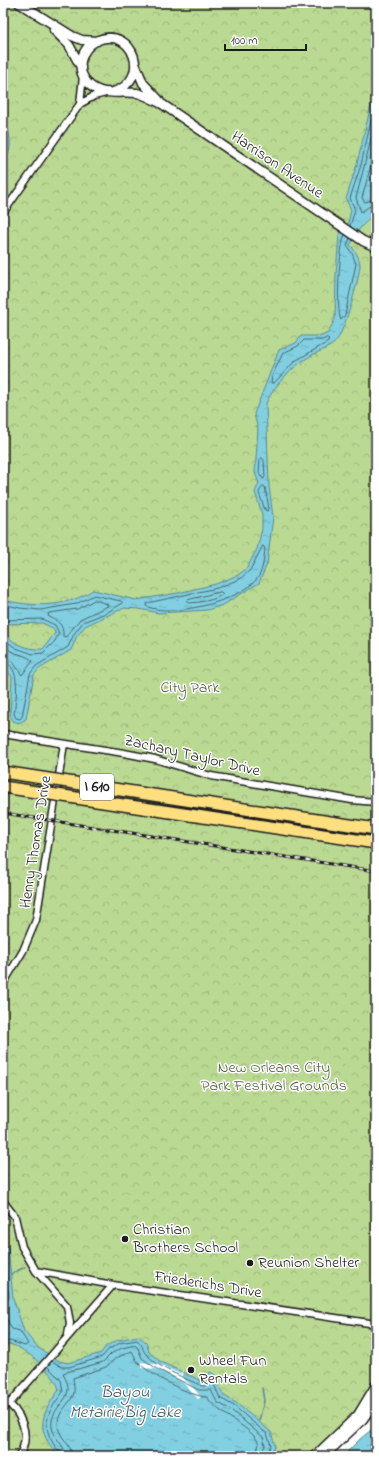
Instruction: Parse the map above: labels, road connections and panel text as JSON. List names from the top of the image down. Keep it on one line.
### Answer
{"streets":{"highway":["I 610"],"street":["Harrison Avenue","Zachary Taylor Drive","Henry Thomas Drive","Friederichs Drive"]},"crossings":[["Zachary Taylor Drive","Henry Thomas Drive"]],"water":["Bayou Metairie;Big Lake"],"parks":["City Park","New Orleans City Park Festival Grounds"],"places":["Christian Brothers School","Reunion Shelter","Wheel Fun Rentals"],"scale_bar":"100 m"}
